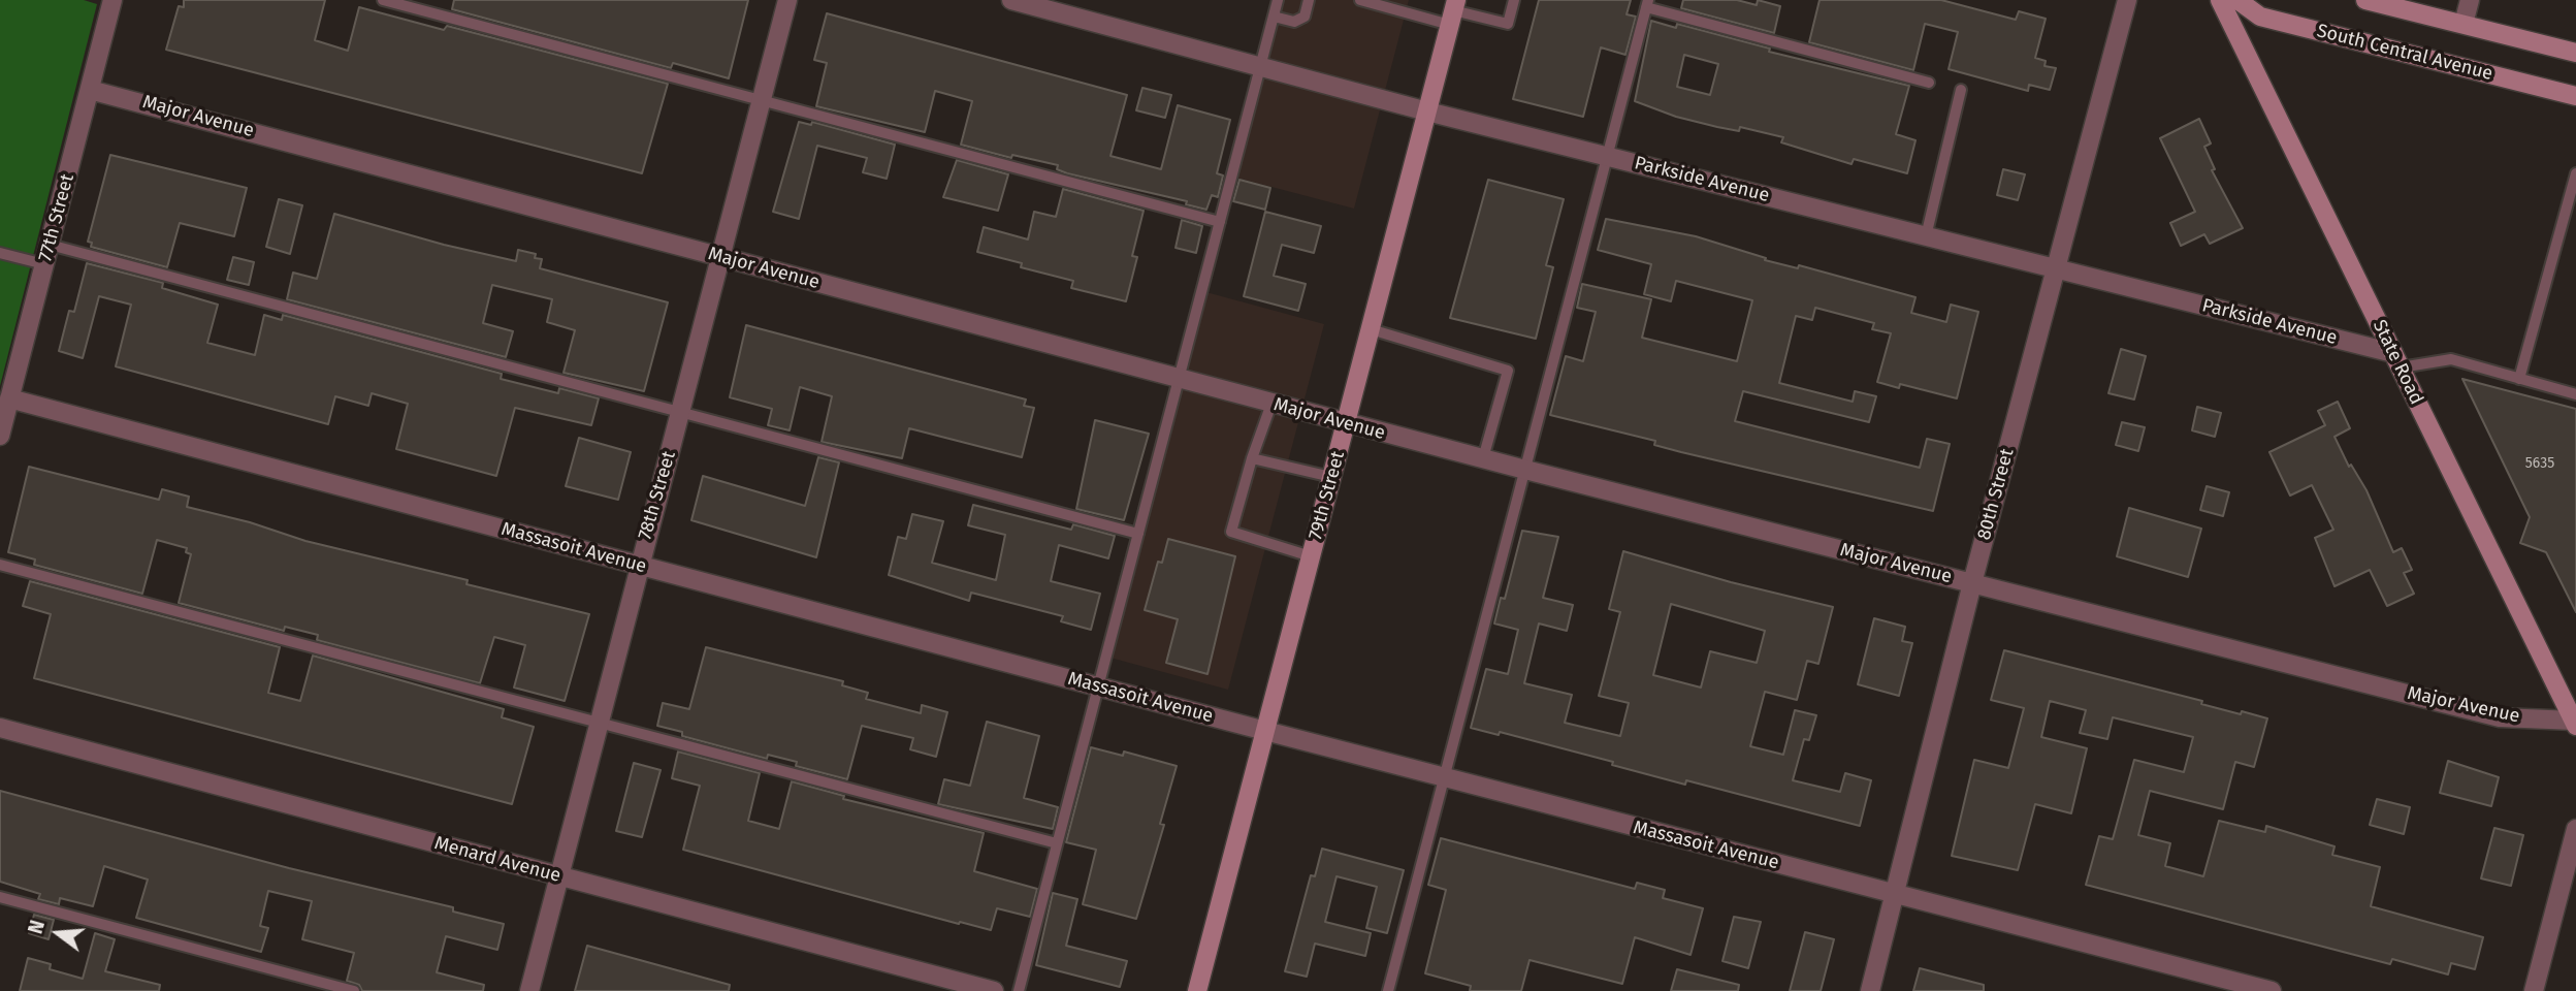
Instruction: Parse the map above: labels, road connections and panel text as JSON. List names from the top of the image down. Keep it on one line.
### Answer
{"streets":{"street":["South Central Avenue","Major Avenue","Parkside Avenue","77th Street","State Road","80th Street","78th Street","79th Street","Massasoit Avenue","Menard Avenue"]},"crossings":[["Major Avenue","77th Street"],["Major Avenue","State Road"],["Major Avenue","80th Street"],["Major Avenue","78th Street"],["Major Avenue","79th Street"],["Parkside Avenue","State Road"],["Parkside Avenue","80th Street"],["Parkside Avenue","79th Street"],["77th Street","Massasoit Avenue"],["80th Street","Massasoit Avenue"],["78th Street","Massasoit Avenue"],["78th Street","Menard Avenue"],["79th Street","Massasoit Avenue"]],"house_numbers":["5635"],"north":"left"}
